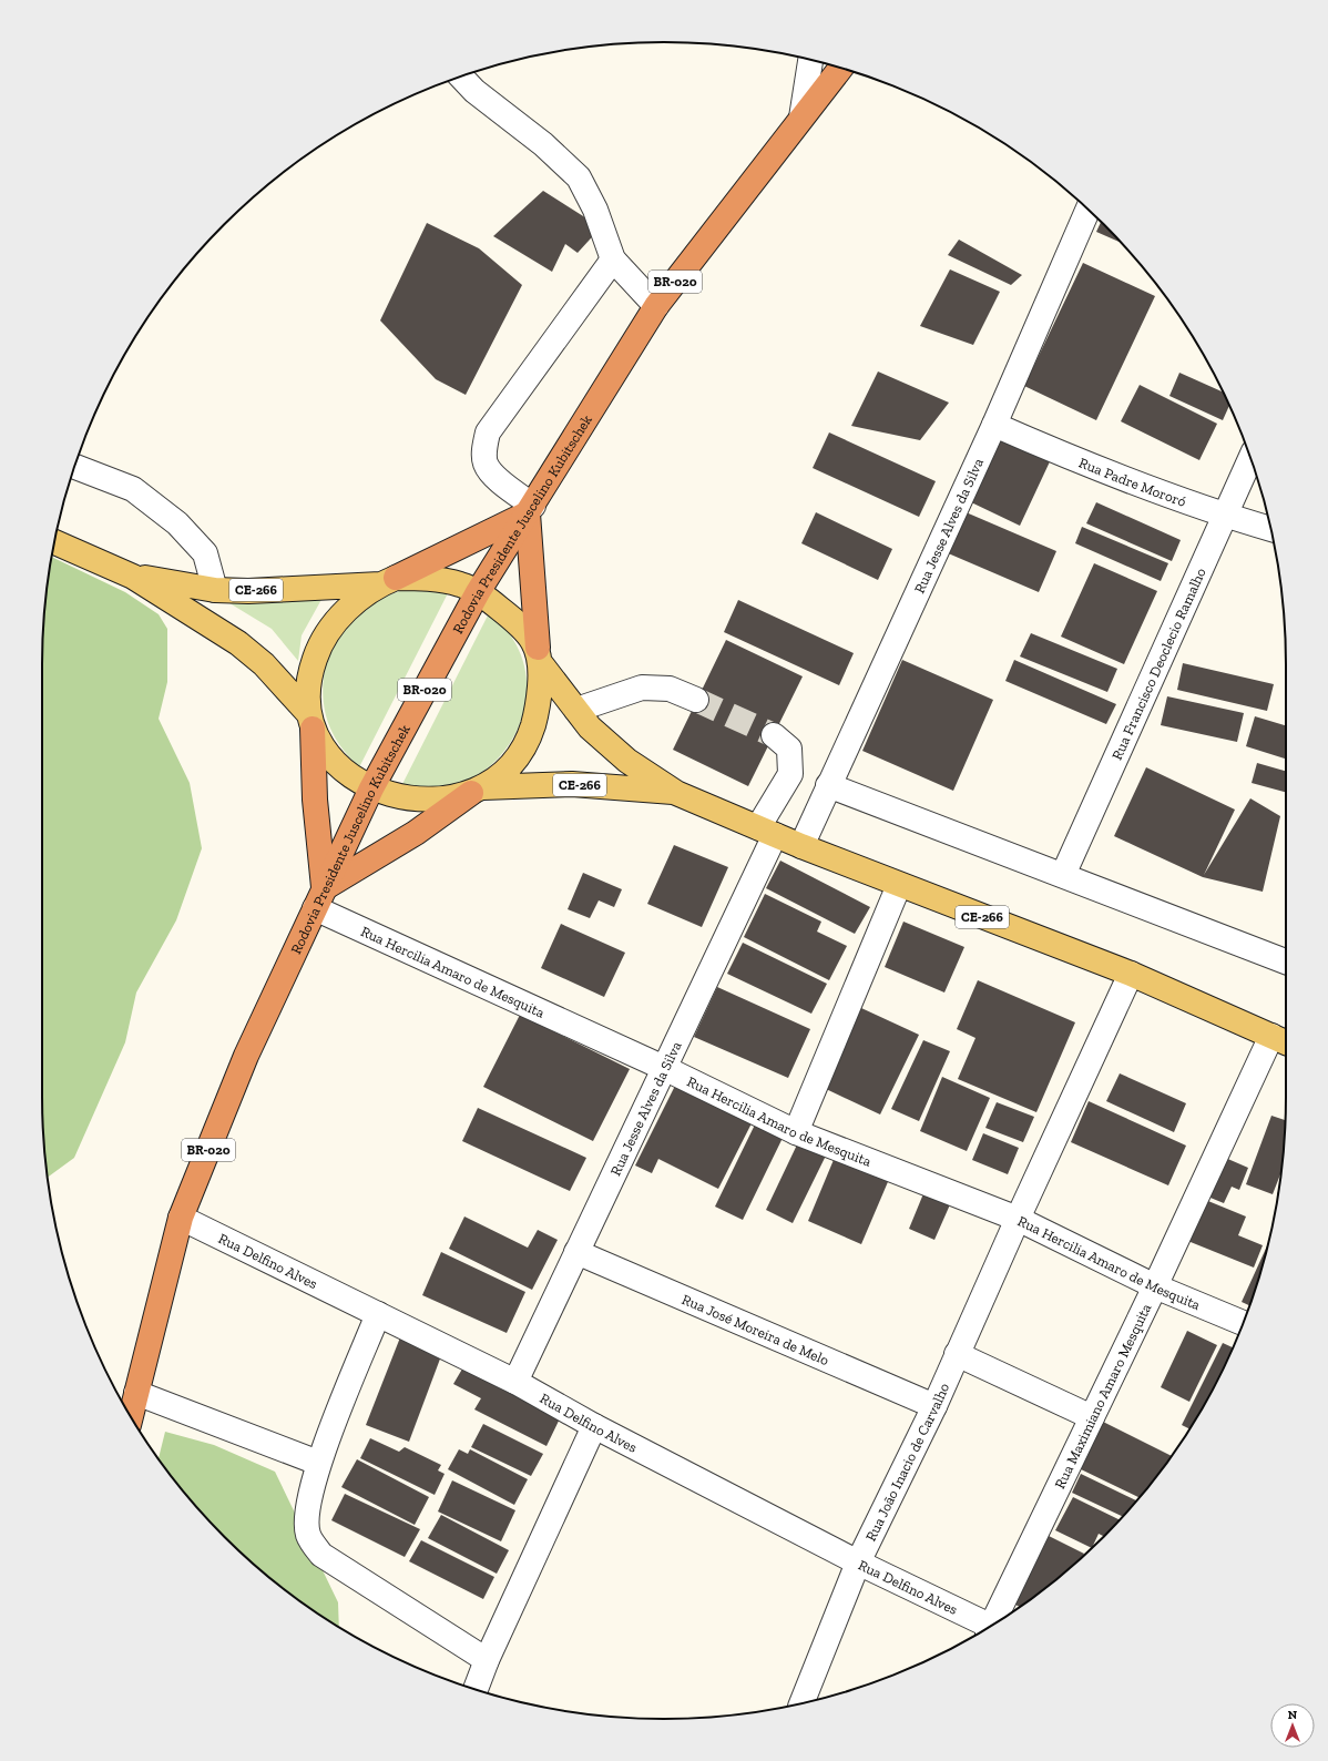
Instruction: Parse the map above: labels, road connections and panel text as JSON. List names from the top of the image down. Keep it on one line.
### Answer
{"streets":{"highway":["BR-020","Rodovia Presidente Juscelino Kubitschek"],"main road":["CE-266"],"street":["Rua Padre Mororó","Rua Jesse Alves da Silva","Rua Francisco Deoclecio Ramalho","Rua Hercilia Amaro de Mesquita","Rua Delfino Alves","Rua José Moreira de Melo","Rua Maximiano Amaro Mesquita","Rua João Inacio de Carvalho"]},"crossings":[["Rua Padre Mororó","Rua Jesse Alves da Silva"],["Rua Padre Mororó","Rua Francisco Deoclecio Ramalho"],["Rodovia Presidente Juscelino Kubitschek","Rua Hercilia Amaro de Mesquita"],["Rodovia Presidente Juscelino Kubitschek","Rua Delfino Alves"],["Rua Jesse Alves da Silva","CE-266"],["Rua Jesse Alves da Silva","Rua Hercilia Amaro de Mesquita"],["Rua Jesse Alves da Silva","Rua Delfino Alves"],["Rua Jesse Alves da Silva","Rua José Moreira de Melo"],["CE-266","Rua Maximiano Amaro Mesquita"],["CE-266","Rua João Inacio de Carvalho"],["Rua Hercilia Amaro de Mesquita","Rua Maximiano Amaro Mesquita"],["Rua Hercilia Amaro de Mesquita","Rua João Inacio de Carvalho"],["Rua Delfino Alves","Rua João Inacio de Carvalho"],["Rua José Moreira de Melo","Rua João Inacio de Carvalho"]],"north":"top"}
